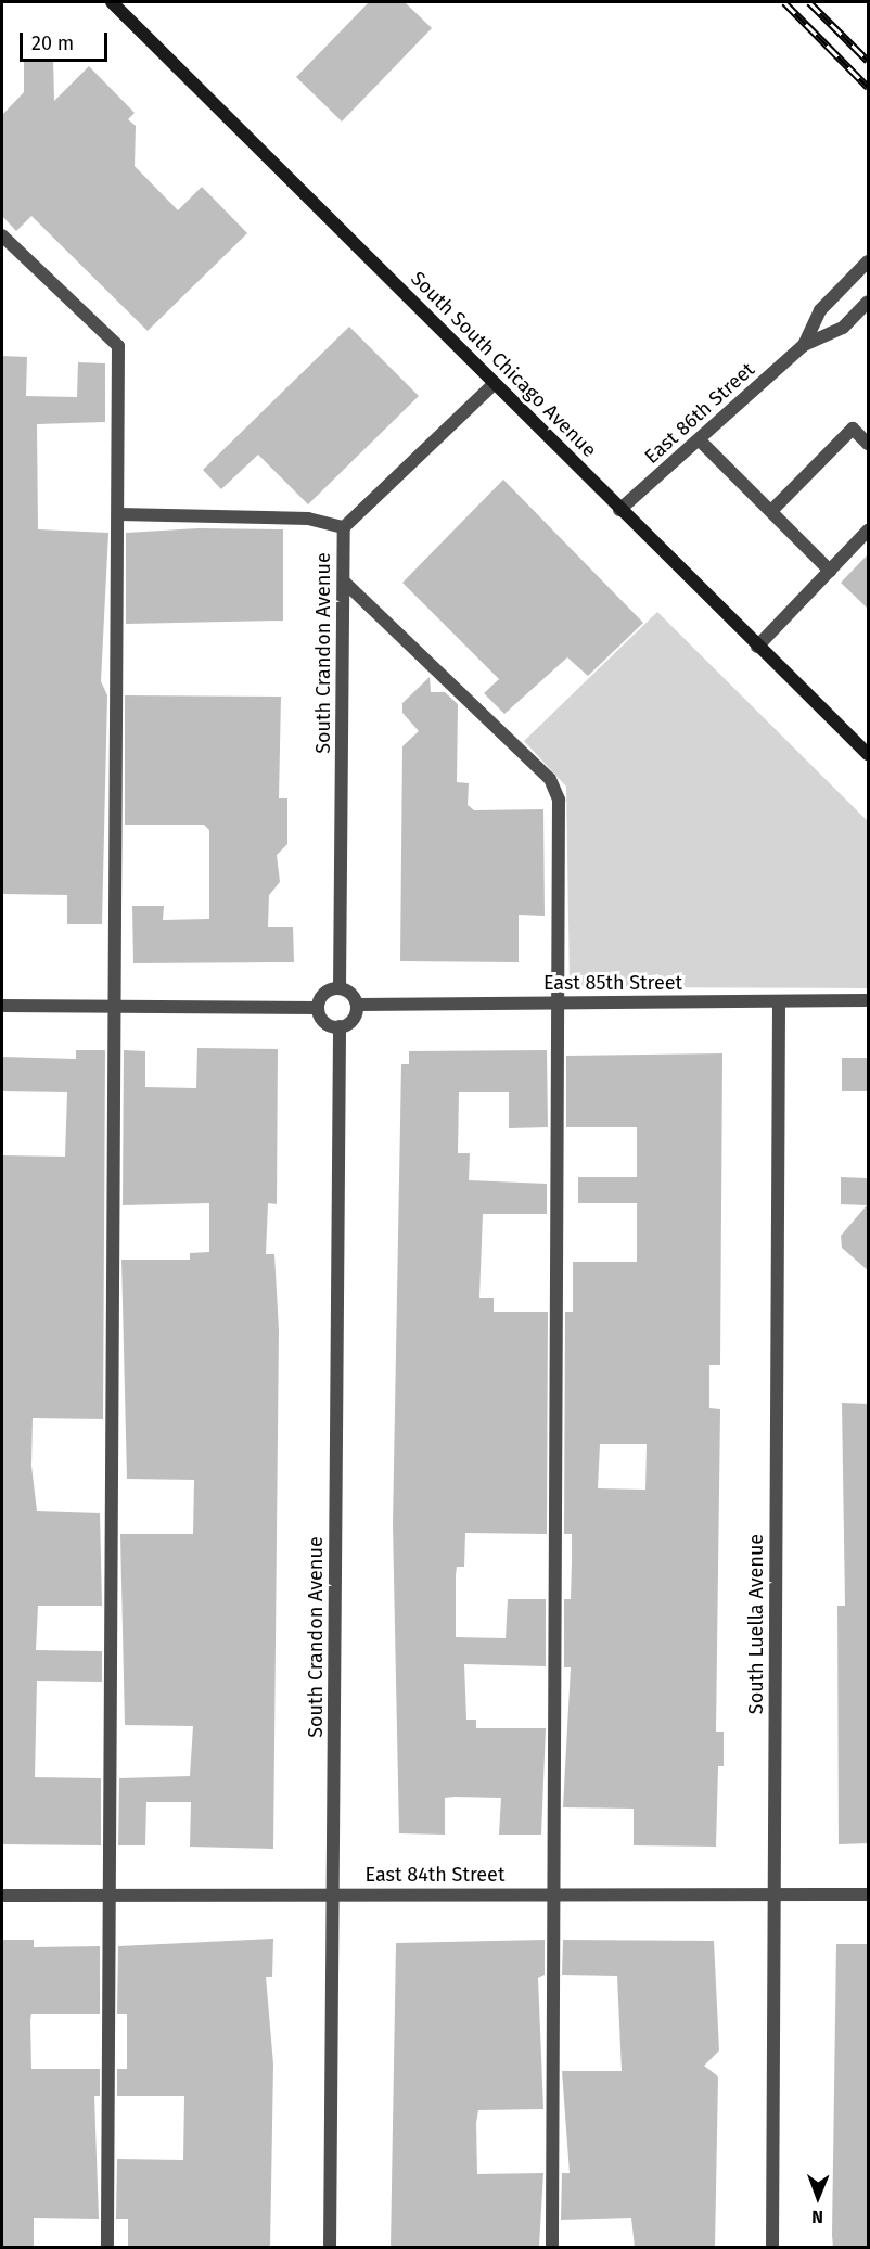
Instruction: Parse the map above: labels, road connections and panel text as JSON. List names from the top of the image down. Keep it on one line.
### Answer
{"streets":{"main road":["South South Chicago Avenue"],"street":["East 86th Street","South Crandon Avenue","East 85th Street","South Luella Avenue","East 84th Street"]},"crossings":[["South South Chicago Avenue","East 86th Street"],["South South Chicago Avenue","South Crandon Avenue"],["South Crandon Avenue","East 85th Street"],["South Crandon Avenue","East 84th Street"],["East 85th Street","South Luella Avenue"],["South Luella Avenue","East 84th Street"]],"scale_bar":"20 m","north":"bottom"}
